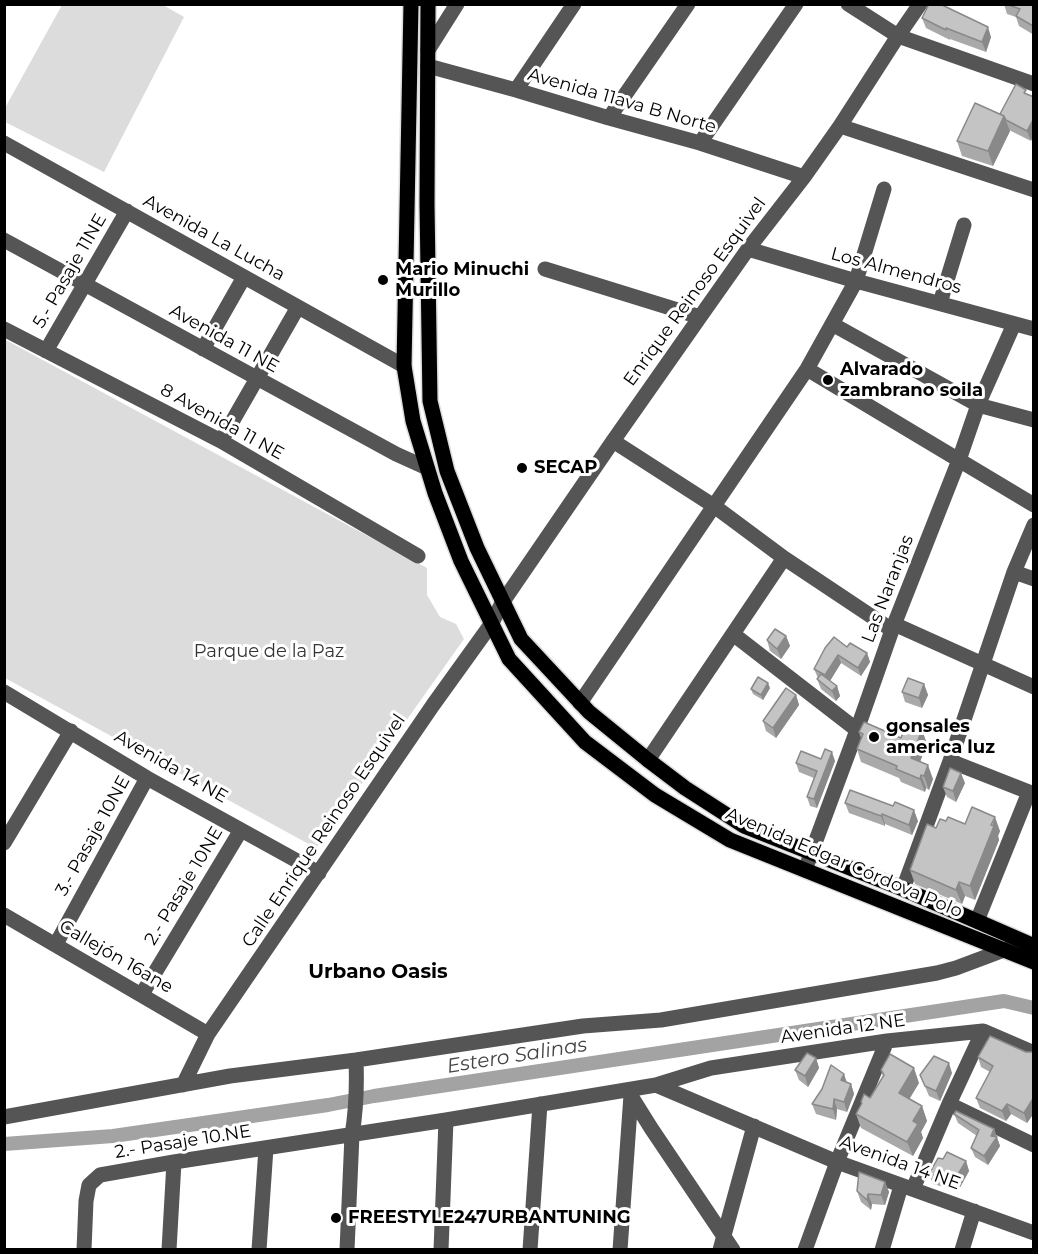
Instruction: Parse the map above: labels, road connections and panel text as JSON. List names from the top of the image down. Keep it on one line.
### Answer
{"streets":{"main road":["Avenida Edgar Córdova Polo"],"street":["Avenida 11ava B Norte","Avenida La Lucha","5.- Pasaje 11NE","Los Almendros","Enrique Reinoso Esquivel","Avenida 11 NE","8 Avenida 11 NE","Las Naranjas","Avenida 14 NE","Calle Enrique Reinoso Esquivel","3.- Pasaje 10NE","2.- Pasaje 10NE","Callejón 16ane","Avenida 12 NE","2.- Pasaje 10.NE"]},"crossings":[["Avenida 11ava B Norte","Enrique Reinoso Esquivel"],["Avenida 11ava B Norte","Avenida Edgar Córdova Polo"],["Avenida La Lucha","5.- Pasaje 11NE"],["Avenida La Lucha","Avenida Edgar Córdova Polo"],["5.- Pasaje 11NE","Avenida 11 NE"],["5.- Pasaje 11NE","8 Avenida 11 NE"],["Los Almendros","Enrique Reinoso Esquivel"],["Los Almendros","Las Naranjas"],["Enrique Reinoso Esquivel","Calle Enrique Reinoso Esquivel"],["Enrique Reinoso Esquivel","Avenida Edgar Córdova Polo"],["Avenida 11 NE","Avenida Edgar Córdova Polo"],["Las Naranjas","Avenida Edgar Córdova Polo"],["Avenida 14 NE","Calle Enrique Reinoso Esquivel"],["Avenida 14 NE","3.- Pasaje 10NE"],["Avenida 14 NE","2.- Pasaje 10NE"],["Avenida 14 NE","Avenida 12 NE"],["Calle Enrique Reinoso Esquivel","Avenida Edgar Córdova Polo"],["Calle Enrique Reinoso Esquivel","Callejón 16ane"],["3.- Pasaje 10NE","Callejón 16ane"],["2.- Pasaje 10NE","Callejón 16ane"]],"districts":["Urbano Oasis"],"water":["Estero Salinas"],"parks":["Parque de la Paz"],"places":["Mario Minuchi Murillo","Alvarado zambrano soila","SECAP","gonsales america luz","FREESTYLE247URBANTUNING"]}
